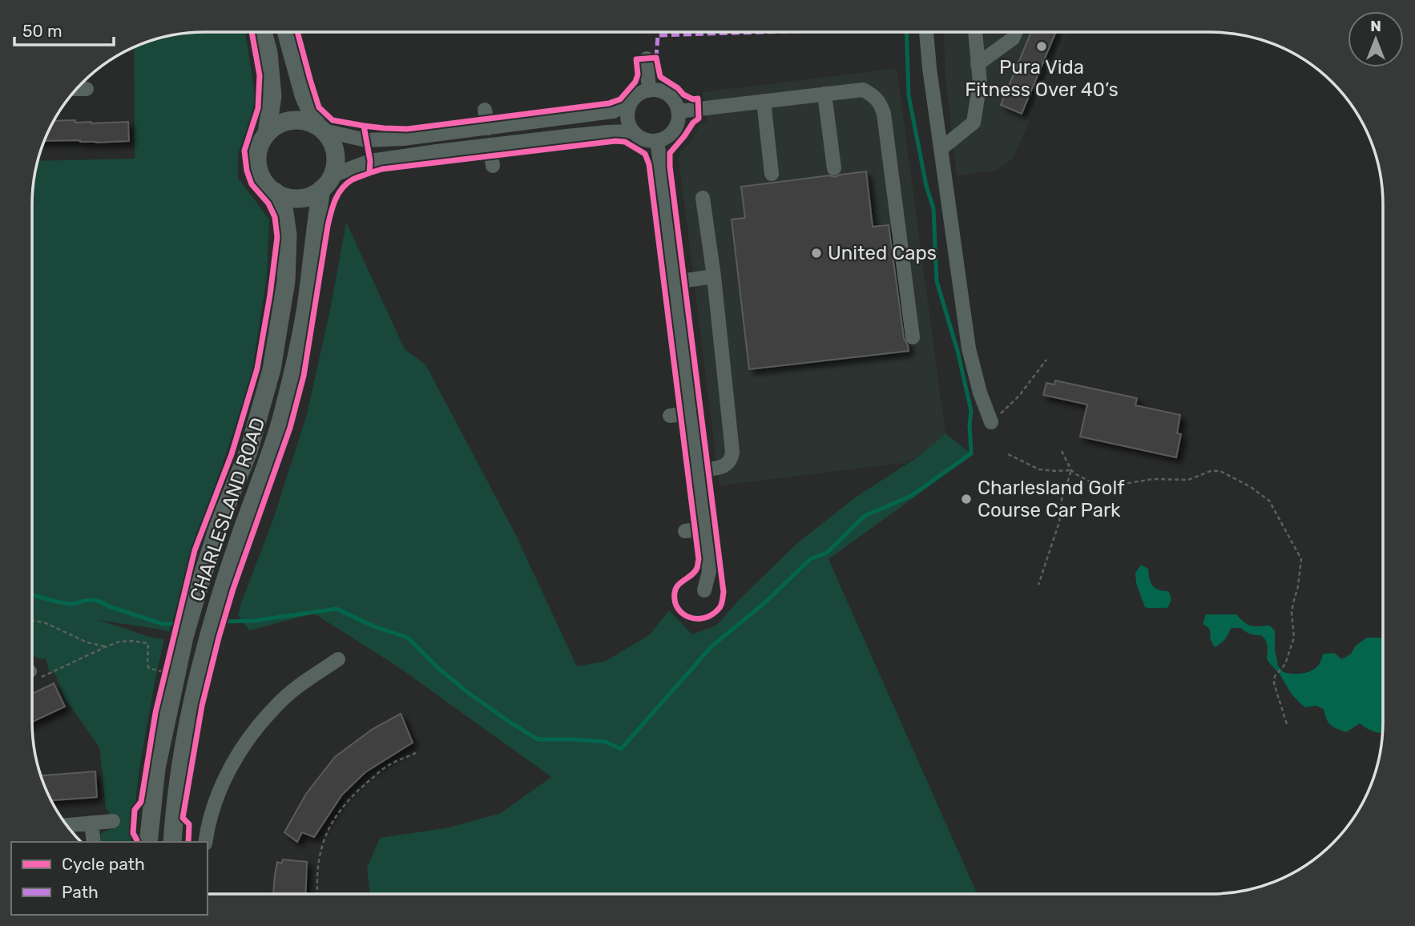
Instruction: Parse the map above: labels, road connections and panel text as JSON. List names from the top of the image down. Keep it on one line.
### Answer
{"streets":{"main road":["CHARLESLAND ROAD"]},"places":["Pura Vida Fitness Over 40’s","United Caps","Charlesland Golf Course Car Park"],"legend":["Cycle path","Path"],"scale_bar":"50 m","north":"top"}
